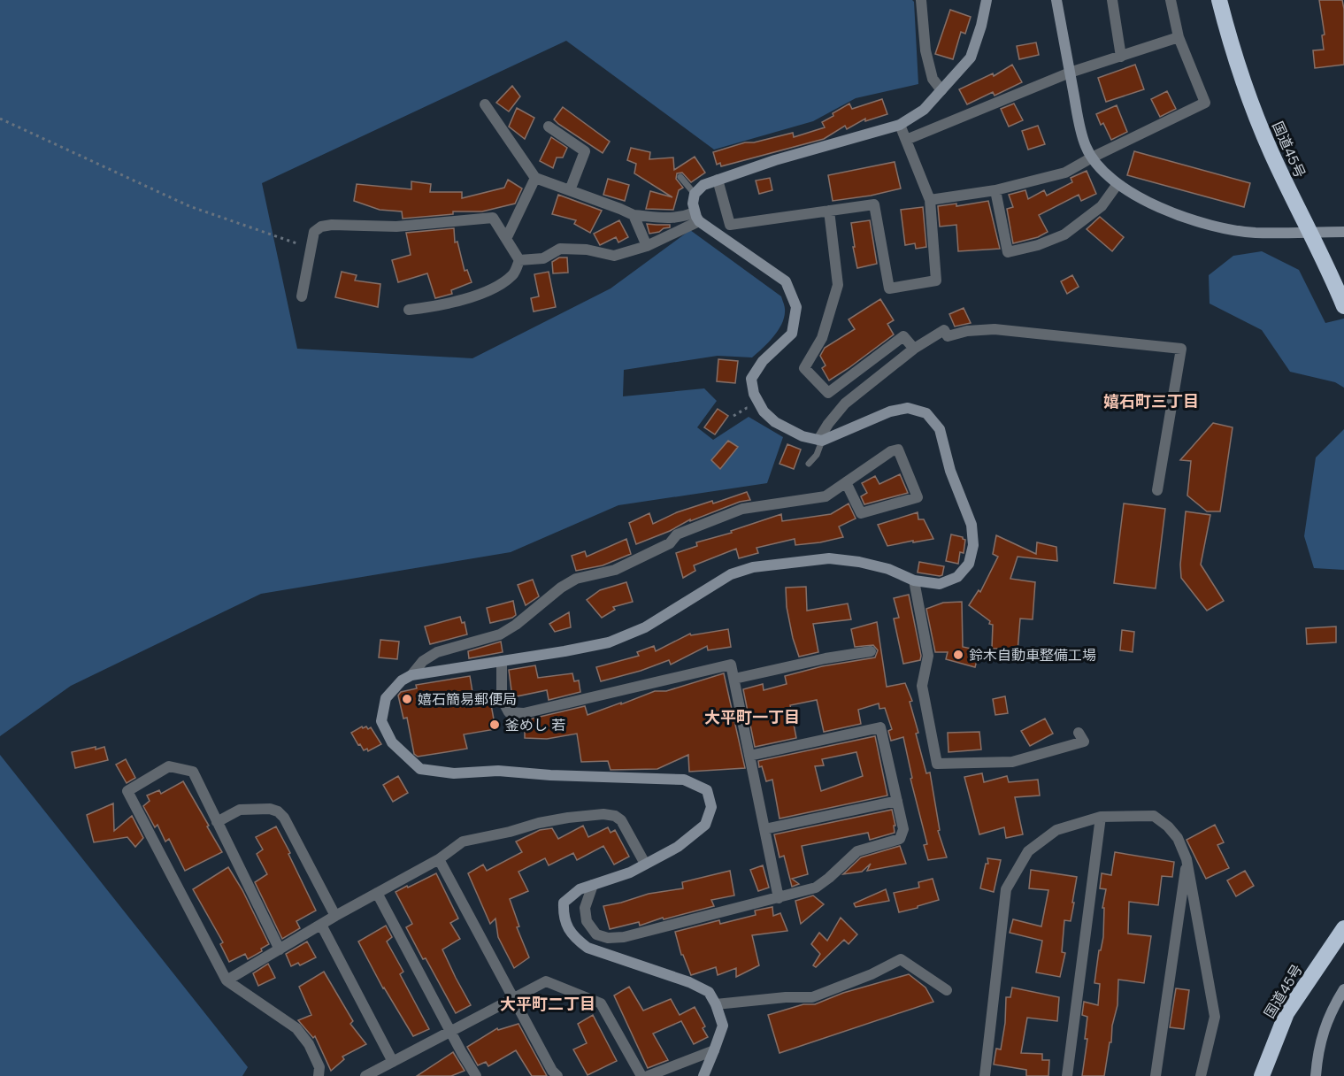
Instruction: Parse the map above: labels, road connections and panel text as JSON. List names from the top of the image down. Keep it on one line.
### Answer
{"streets":{"highway":["国道45号"]},"districts":["嬉石町三丁目","大平町一丁目","大平町二丁目"],"places":["鈴木自動車整備工場","嬉石簡易郵便局","釜めし 若"]}
